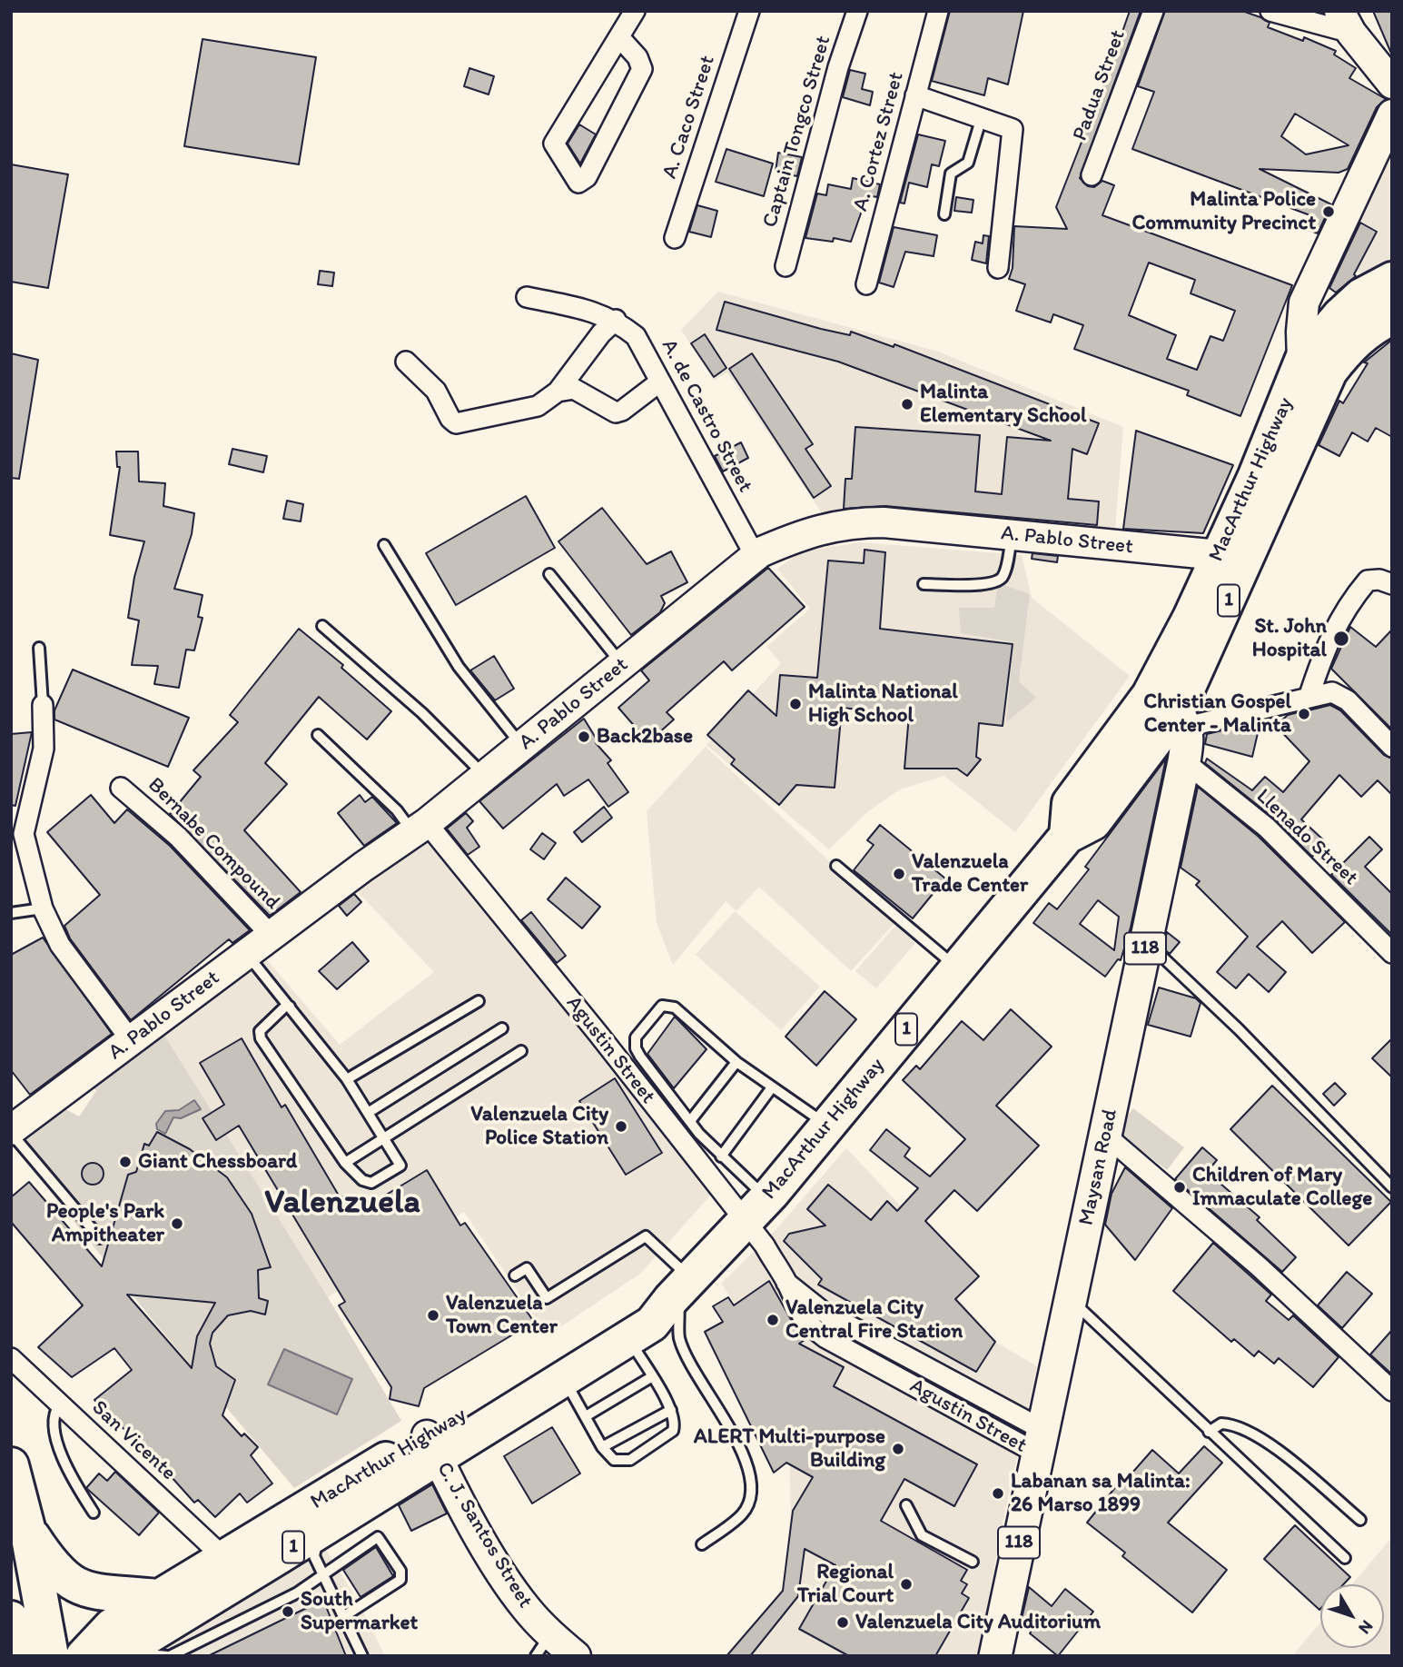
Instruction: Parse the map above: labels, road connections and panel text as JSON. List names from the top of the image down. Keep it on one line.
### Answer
{"streets":{"highway":["MacArthur Highway","1"],"main road":["118","Maysan Road"],"street":["Padua Street","A. Caco Street","Captain Tongco Street","A. Cortez Street","A. de Castro Street","A. Pablo Street","Llenado Street","Bernabe Compound","Agustin Street","San Vicente","C. J. Santos Street"]},"crossings":[["A. de Castro Street","A. Pablo Street"],["MacArthur Highway","A. Pablo Street"],["MacArthur Highway","Agustin Street"],["MacArthur Highway","Maysan Road"],["MacArthur Highway","San Vicente"],["MacArthur Highway","C. J. Santos Street"],["A. Pablo Street","Bernabe Compound"],["A. Pablo Street","Agustin Street"],["Llenado Street","Maysan Road"],["Agustin Street","Maysan Road"]],"districts":["Valenzuela"],"places":["Malinta Police Community Precinct","Malinta Elementary School","St. John Hospital","Malinta National High School","Christian Gospel Center - Malinta","Back2base","Valenzuela Trade Center","Valenzuela City Police Station","Giant Chessboard","Children of Mary Immaculate College","People's Park Ampitheater","Valenzuela Town Center","Valenzuela City Central Fire Station","ALERT Multi-purpose Building","Labanan sa Malinta: 26 Marso 1899","Regional Trial Court","South Supermarket","Valenzuela City Auditorium"],"north":"bottom right"}
